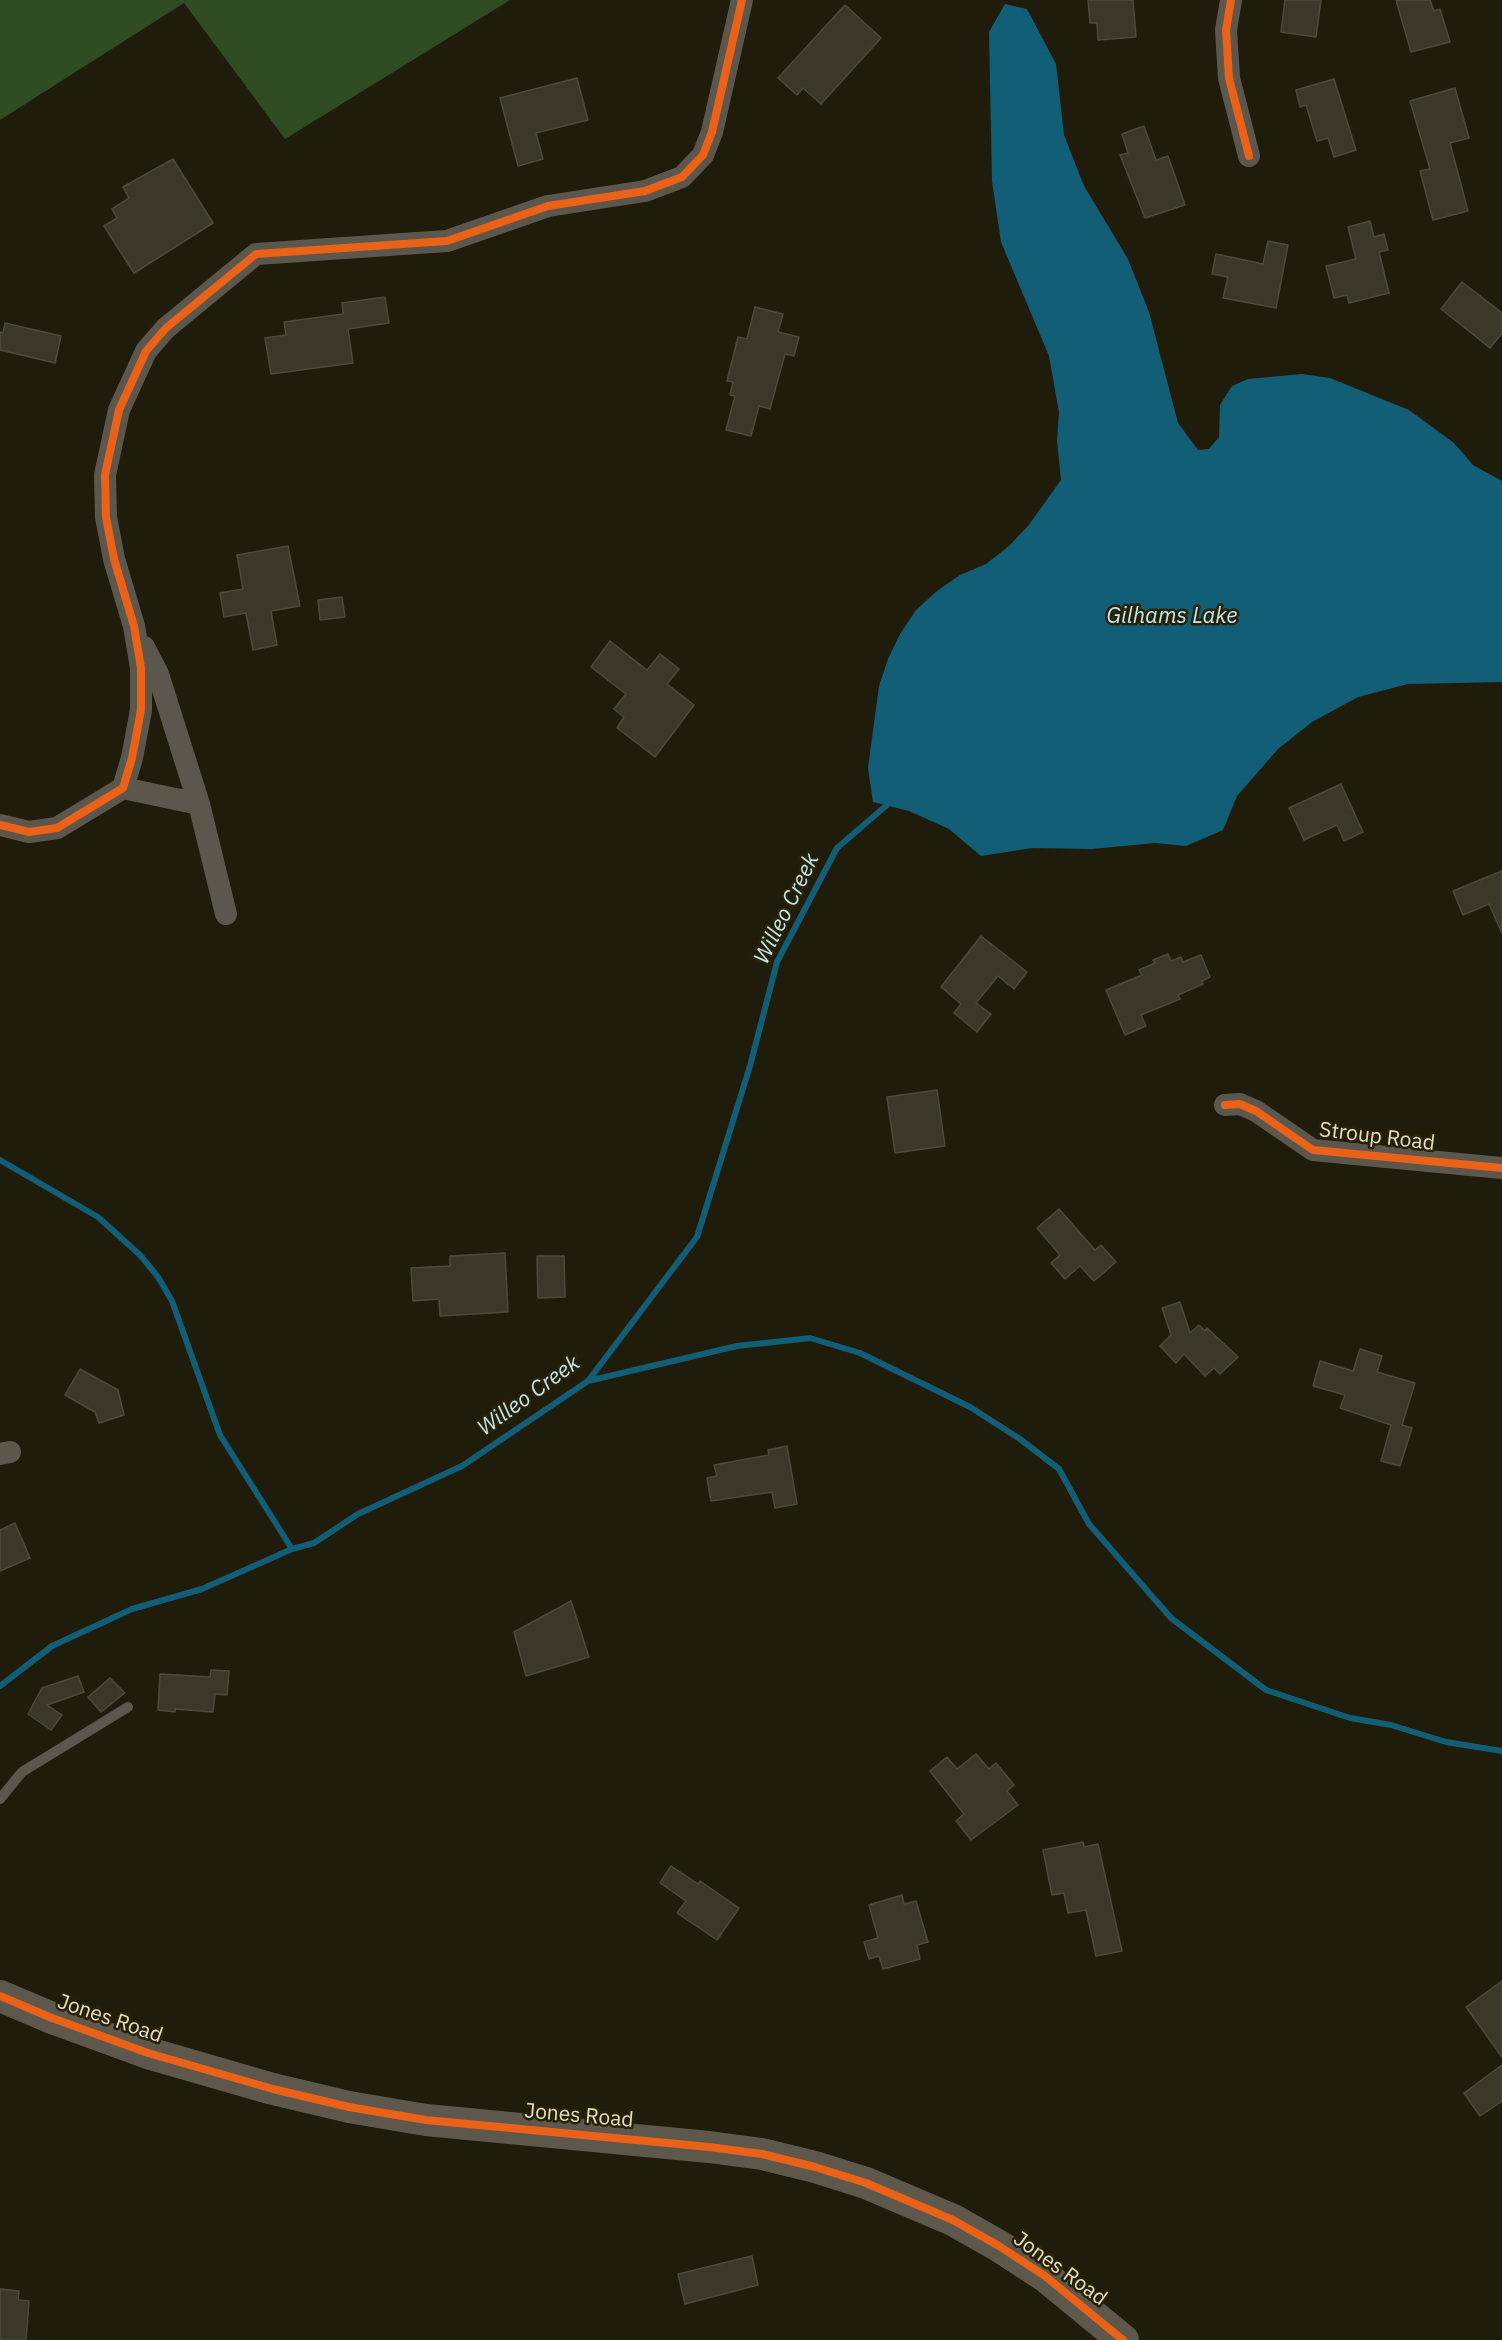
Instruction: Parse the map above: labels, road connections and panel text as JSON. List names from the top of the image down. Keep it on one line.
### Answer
{"streets":{"street":["Stroup Road","Jones Road"]},"water":["Gilhams Lake","Willeo Creek"]}
